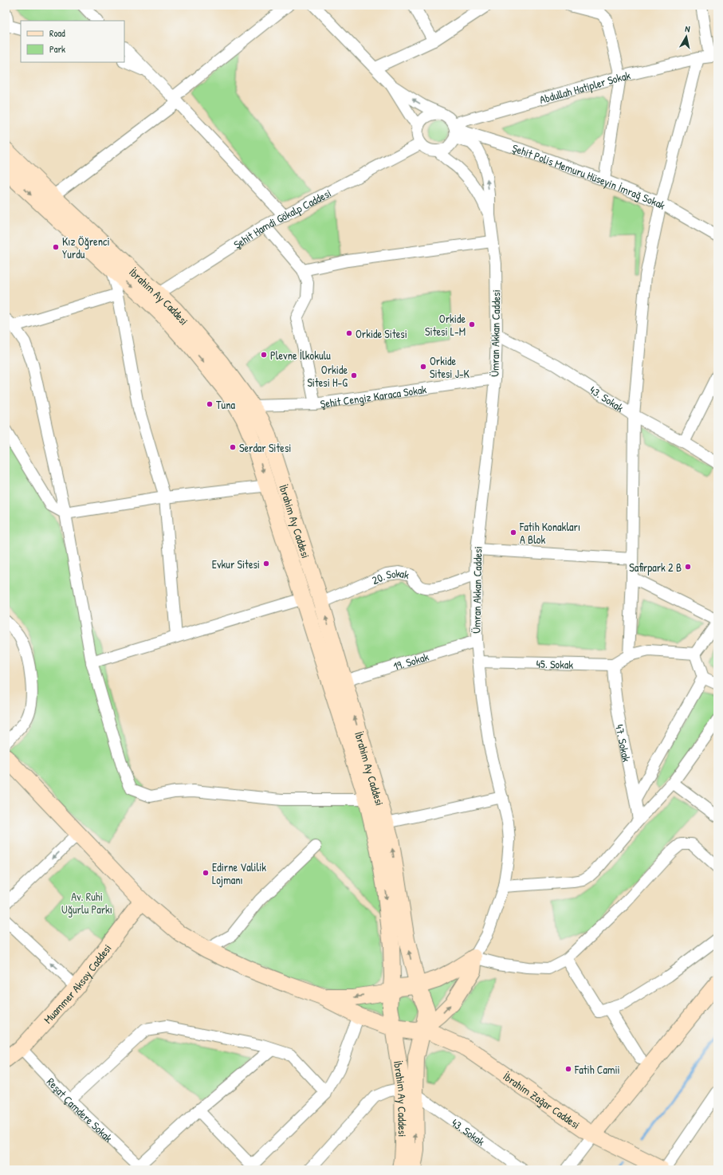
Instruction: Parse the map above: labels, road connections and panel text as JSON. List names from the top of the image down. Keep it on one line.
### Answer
{"streets":{"main road":["İbrahim Ay Caddesi","Muammer Aksoy Caddesi","İbrahim Zağar Caddesi"],"street":["Abdullah Hatipler Sokak","Şehit Polis Memuru Hüseyin İmrağ Sokak","Şehit Hamdi Gökalp Caddesi","Ümran Akkan Caddesi","Şehit Cengiz Karaca Sokak","43. Sokak","20. Sokak","19. Sokak","45. Sokak","47. Sokak","Reşat Çamdere Sokak"]},"crossings":[["Abdullah Hatipler Sokak","Şehit Polis Memuru Hüseyin İmrağ Sokak"],["Abdullah Hatipler Sokak","Şehit Hamdi Gökalp Caddesi"],["Abdullah Hatipler Sokak","Ümran Akkan Caddesi"],["Şehit Polis Memuru Hüseyin İmrağ Sokak","Şehit Hamdi Gökalp Caddesi"],["Şehit Polis Memuru Hüseyin İmrağ Sokak","Ümran Akkan Caddesi"],["Şehit Hamdi Gökalp Caddesi","İbrahim Ay Caddesi"],["Şehit Hamdi Gökalp Caddesi","Ümran Akkan Caddesi"],["İbrahim Ay Caddesi","Şehit Cengiz Karaca Sokak"],["İbrahim Ay Caddesi","43. Sokak"],["İbrahim Ay Caddesi","20. Sokak"],["İbrahim Ay Caddesi","19. Sokak"],["İbrahim Ay Caddesi","İbrahim Zağar Caddesi"],["Ümran Akkan Caddesi","Şehit Cengiz Karaca Sokak"],["Ümran Akkan Caddesi","43. Sokak"],["Ümran Akkan Caddesi","20. Sokak"],["Ümran Akkan Caddesi","19. Sokak"],["Ümran Akkan Caddesi","45. Sokak"],["45. Sokak","47. Sokak"],["Muammer Aksoy Caddesi","Reşat Çamdere Sokak"]],"parks":["Av. Ruhi Uğurlu Parkı"],"places":["Kız Öğrenci Yurdu","Orkide Sitesi L-M","Orkide Sitesi","Plevne İlkokulu","Orkide Sitesi J-K","Orkide Sitesi H-G","Tuna","Serdar Sitesi","Fatih Konakları A Blok","Evkur Sitesi","Safirpark 2 B","Edirne Valilik Lojmanı","Fatih Camii"],"legend":["Road","Park"],"north":"top"}
